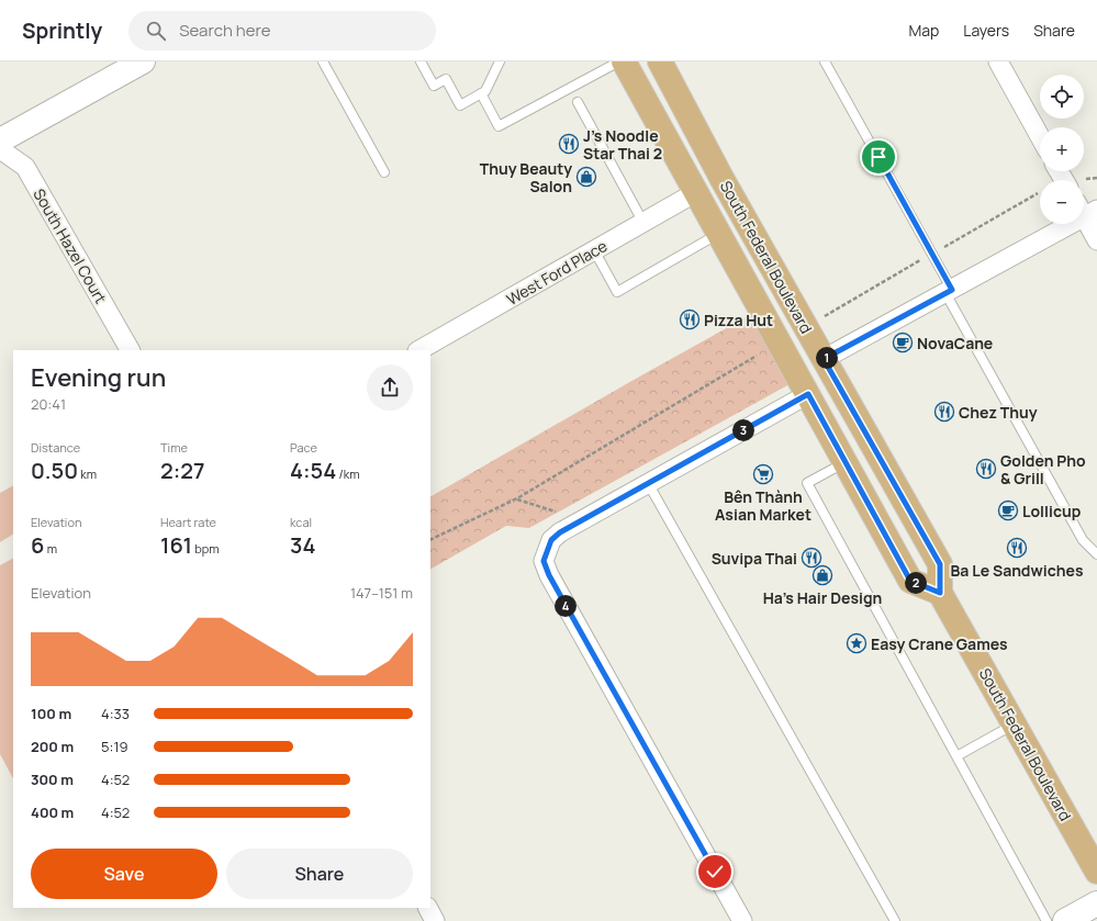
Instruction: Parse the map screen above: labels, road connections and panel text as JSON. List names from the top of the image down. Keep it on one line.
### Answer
{"streets":{"main road":["South Federal Boulevard"],"street":["South Hazel Court","West Ford Place"]},"crossings":[["South Federal Boulevard","West Ford Place"]],"places":{"restaurant":["J's Noodle Star Thai 2","Pizza Hut","Chez Thuy","Golden Pho & Grill","Ba Le Sandwiches","Suvipa Thai"],"shop":["Thuy Beauty Salon","Ha's Hair Design"],"cafe":["NovaCane","Lollicup"],"supermarket":["Bên Thành Asian Market"],"place":["Easy Crane Games"]},"page":{"header":"Sprintly","search":"Search here","nav":["Map","Layers","Share"],"map_buttons":["+","−"],"pins":["1","3","2","4"],"heading":["Evening run","20:41"],"stats":[["Distance","0.50 km"],["Time","2:27"],["Pace","4:54 /km"],["Elevation","6 m"],["Heart rate","161 bpm"],["kcal","34"]],"chart":["Elevation","147–151 m"],"list":[{"name":"100 m","note":"4:33"},{"name":"200 m","note":"5:19"},{"name":"300 m","note":"4:52"},{"name":"400 m","note":"4:52"}],"buttons":["Save","Share"]}}
